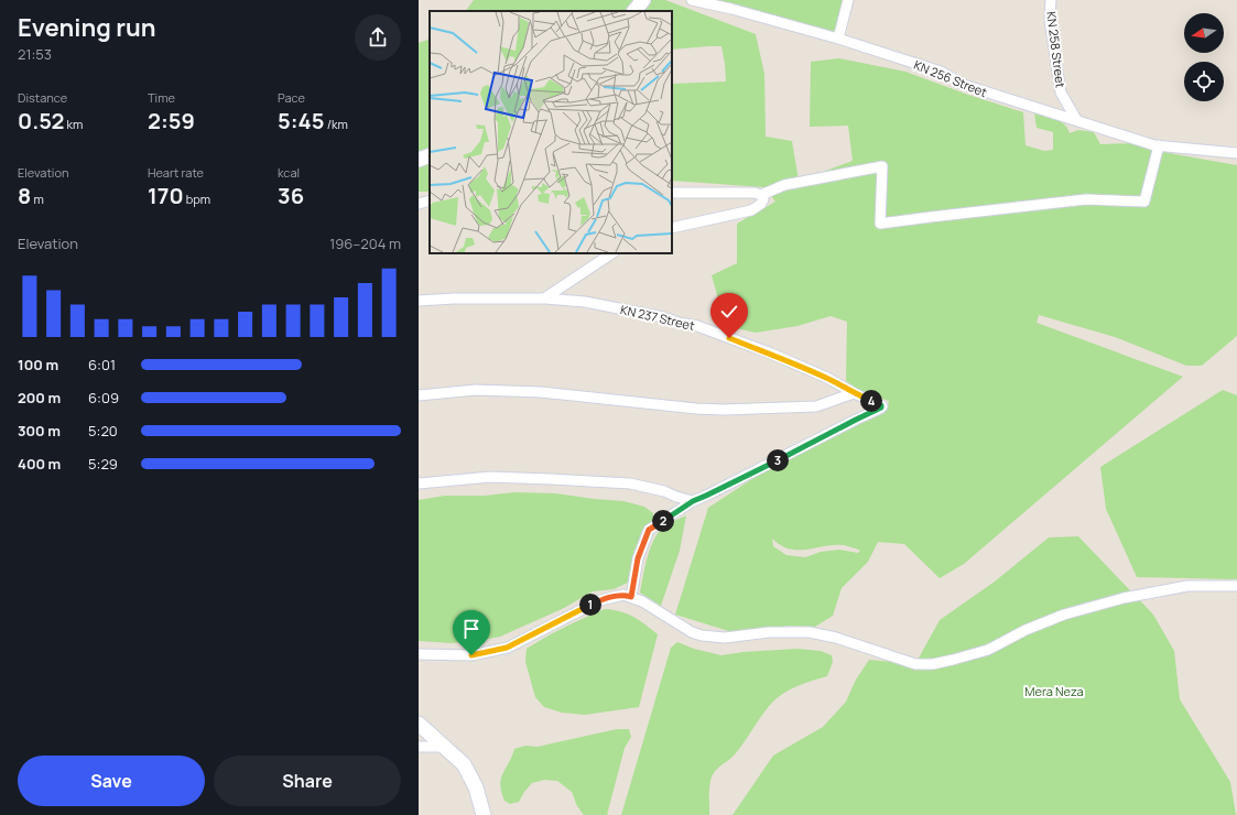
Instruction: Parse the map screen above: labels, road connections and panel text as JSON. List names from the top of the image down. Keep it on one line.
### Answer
{"streets":{"street":["KN 258 Street","KN 256 Street","KN 237 Street"]},"crossings":[["KN 258 Street","KN 256 Street"]],"parks":["Mera Neza"],"north":"left","page":{"heading":["Evening run","21:53"],"stats":[["Distance","0.52 km"],["Time","2:59"],["Pace","5:45 /km"],["Elevation","8 m"],["Heart rate","170 bpm"],["kcal","36"]],"chart":["Elevation","196–204 m"],"list":[{"name":"100 m","note":"6:01"},{"name":"200 m","note":"6:09"},{"name":"300 m","note":"5:20"},{"name":"400 m","note":"5:29"}],"pins":["4","3","2","1"],"buttons":["Save","Share"]}}
